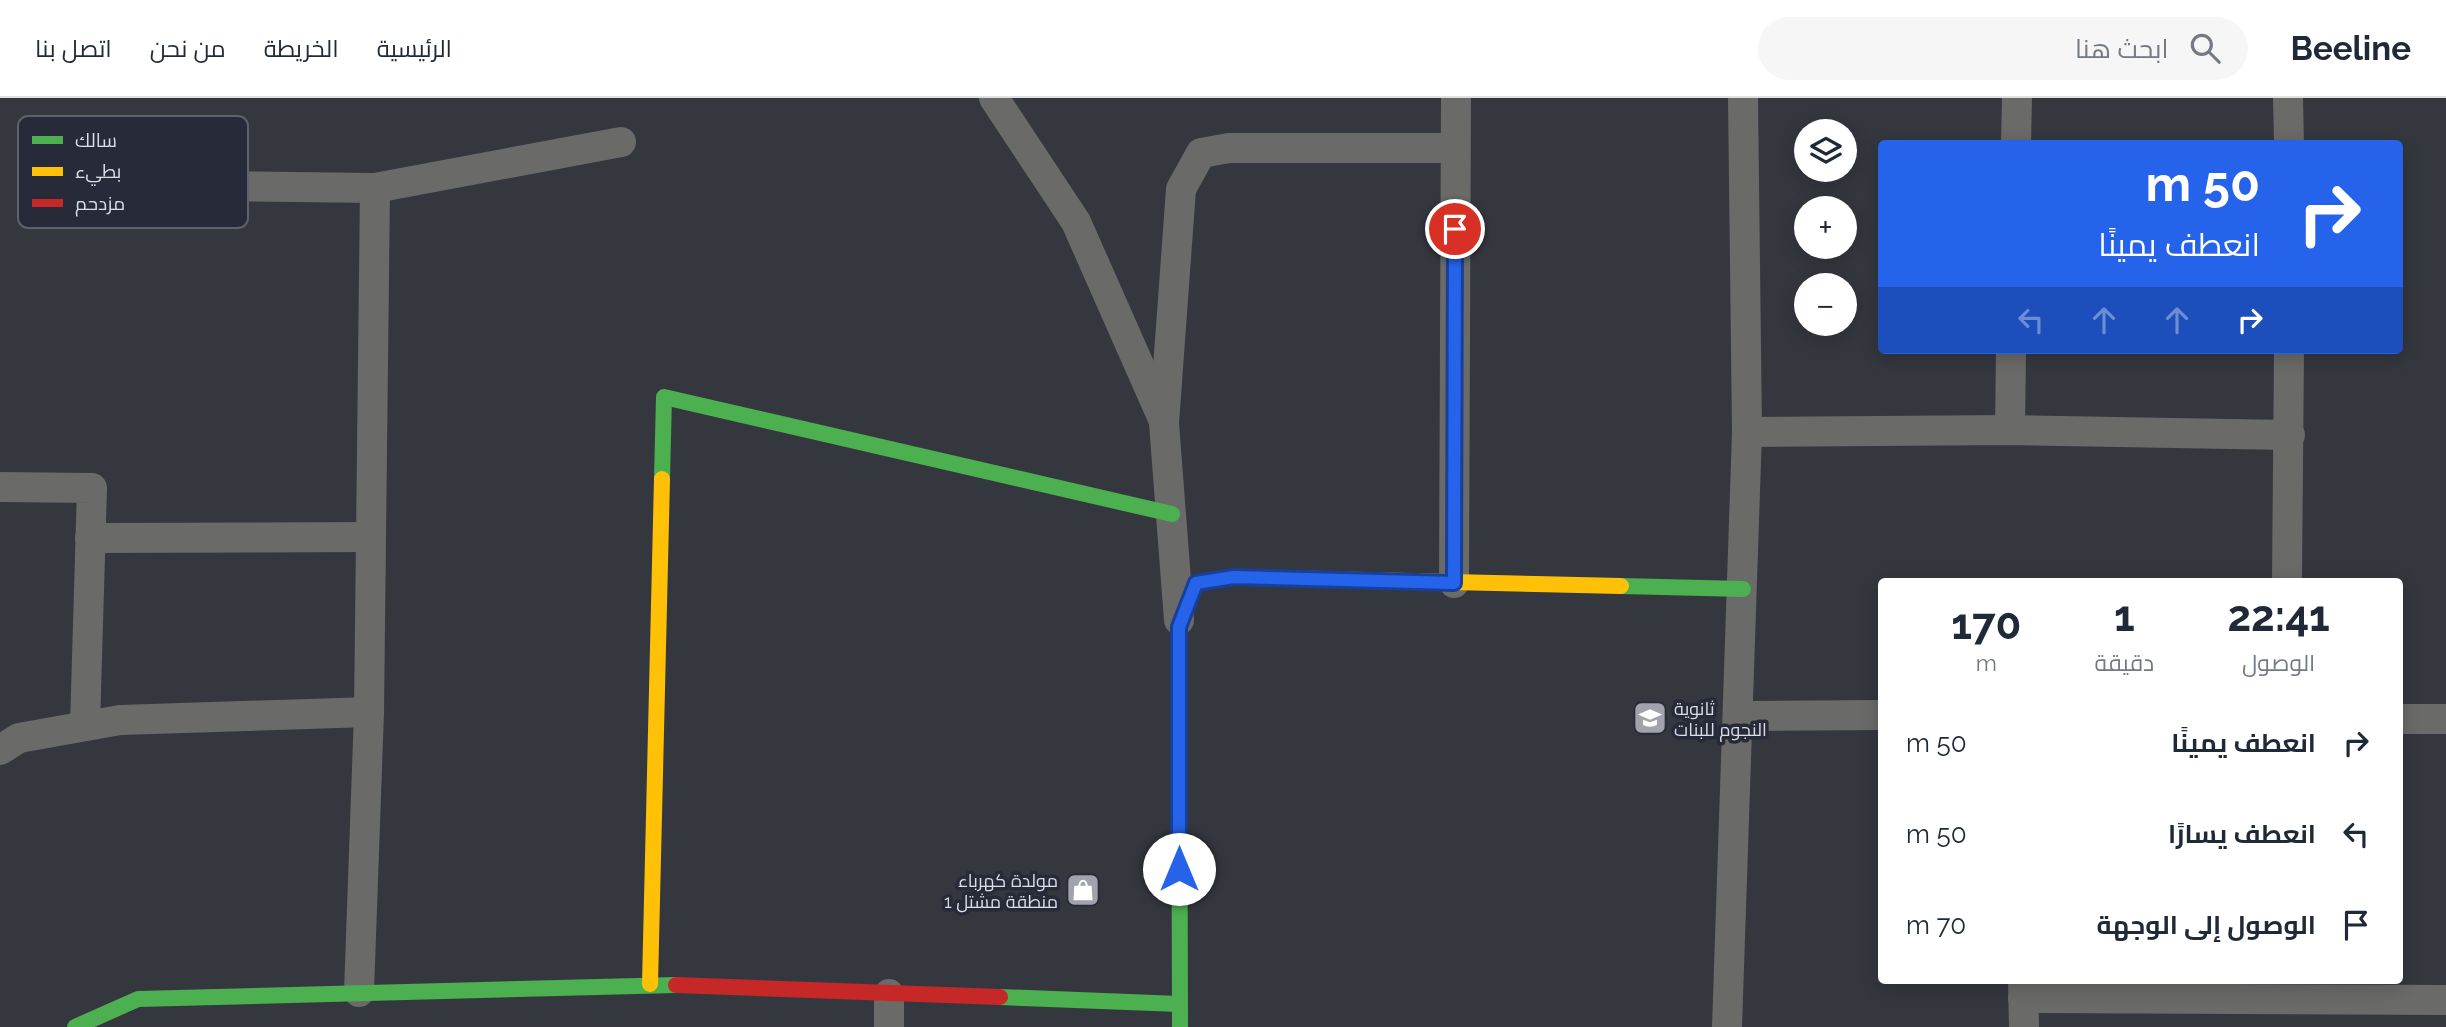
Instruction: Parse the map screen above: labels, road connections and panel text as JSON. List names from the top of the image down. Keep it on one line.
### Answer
{"places":{"school or university":["ثانوية النجوم للبنات"],"shop":["مولدة كهرباء منطقة مشتل 1"]},"legend":["سالك","بطيء","مزدحم"],"page":{"header":"Beeline","search":"ابحث هنا","nav":["الرئيسية","الخريطة","من نحن","اتصل بنا"],"map_buttons":["+","−"],"turn":["50 m","انعطف يمينًا"],"eta":["22:41","الوصول","1","دقيقة","170","m"],"list":[{"name":"انعطف يمينًا","value":"50 m"},{"name":"انعطف يسارًا","value":"50 m"},{"name":"الوصول إلى الوجهة","value":"70 m"}]}}
